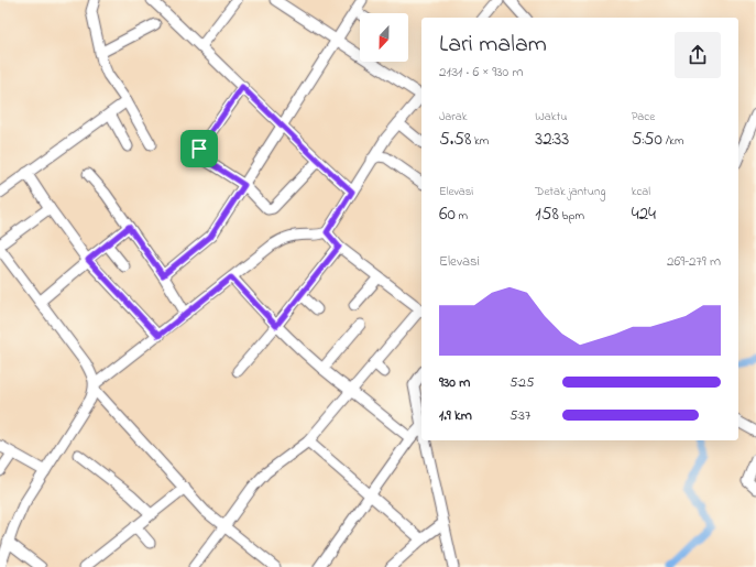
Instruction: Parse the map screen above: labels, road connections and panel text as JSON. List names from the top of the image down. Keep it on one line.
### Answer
{"north":"bottom","page":{"heading":["Lari malam","21:31 · 6 × 930 m"],"stats":[["Jarak","5.58 km"],["Waktu","32:33"],["Pace","5:50 /km"],["Elevasi","60 m"],["Detak jantung","158 bpm"],["kcal","424"]],"chart":["Elevasi","269–279 m"],"list":[{"name":"930 m","note":"5:25"},{"name":"1.9 km","note":"5:37"}]}}
